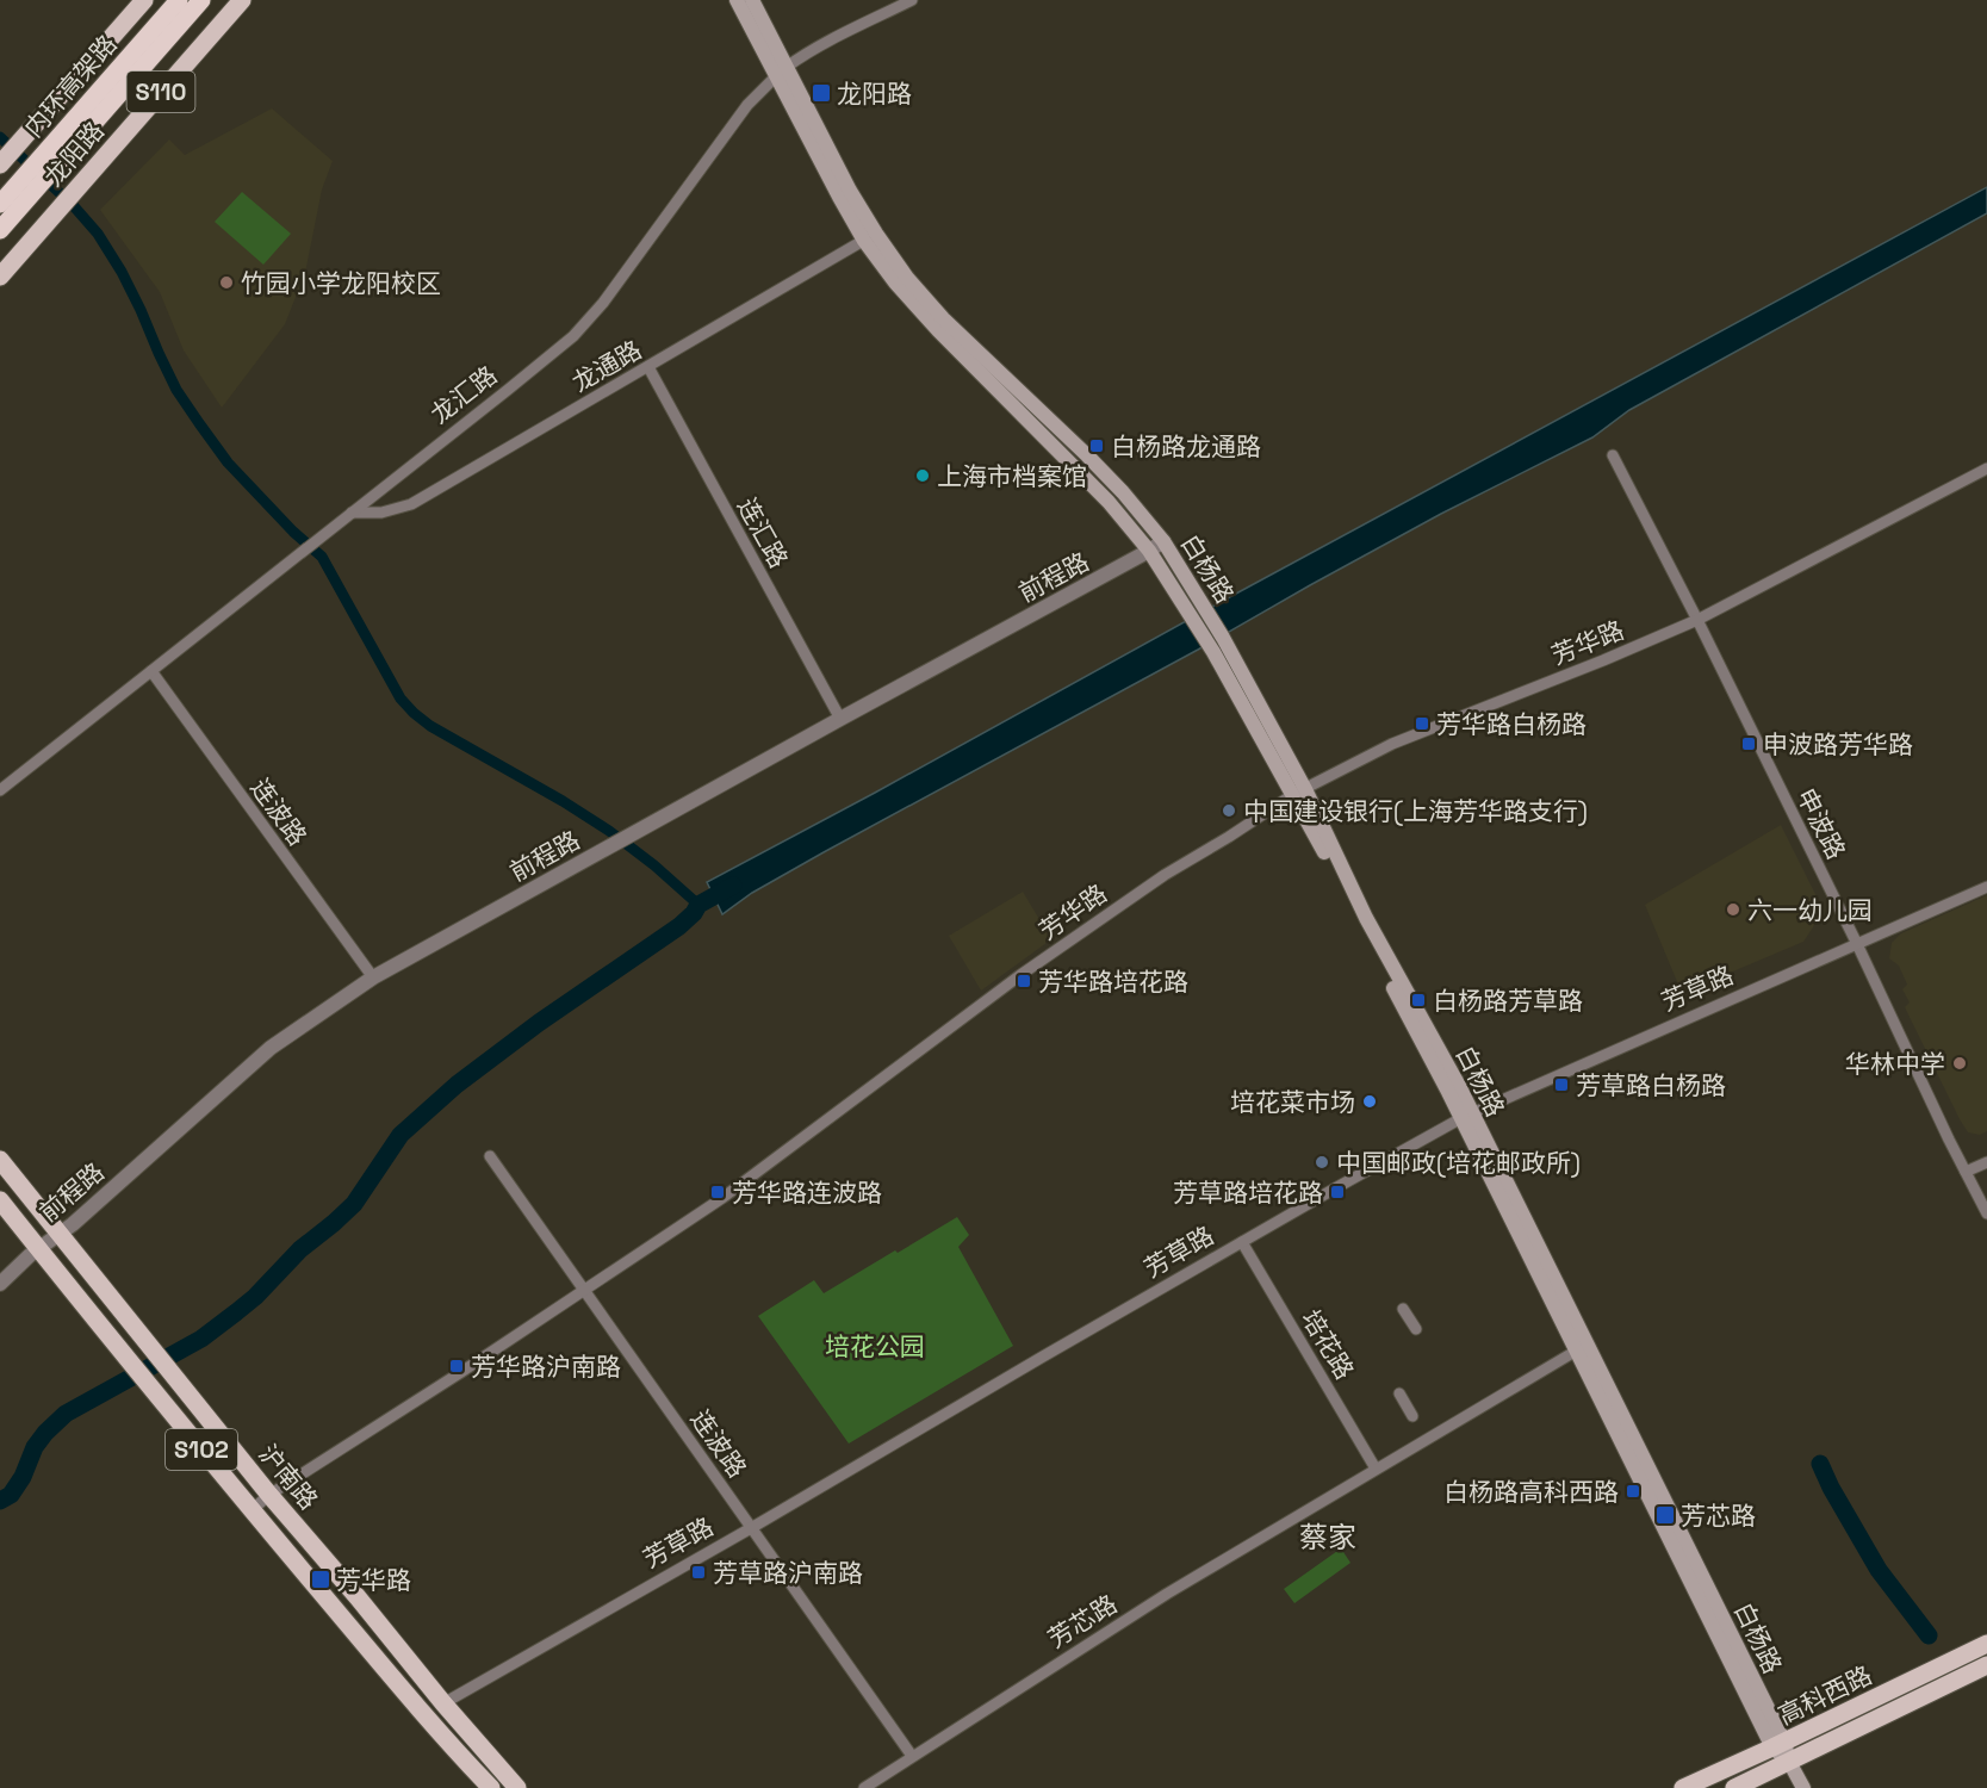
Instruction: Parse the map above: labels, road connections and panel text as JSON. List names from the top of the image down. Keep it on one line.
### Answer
{"streets":{"highway":["内环高架路"],"main road":["S110","龙阳路","白杨路","S102","沪南路","高科西路"],"street":["龙通路","龙汇路","连汇路","前程路","芳华路","连波路","申波路","芳草路","培花路","芳芯路"]},"crossings":[["龙通路","龙汇路"],["龙通路","连汇路"],["龙通路","白杨路"],["龙汇路","白杨路"],["龙汇路","连波路"],["连汇路","前程路"],["白杨路","前程路"],["白杨路","芳华路"],["白杨路","芳草路"],["白杨路","芳芯路"],["白杨路","高科西路"],["前程路","连波路"],["前程路","沪南路"],["芳华路","连波路"],["芳华路","申波路"],["芳华路","沪南路"],["连波路","芳草路"],["连波路","芳芯路"],["申波路","芳草路"],["芳草路","培花路"],["芳草路","沪南路"],["培花路","芳芯路"]],"districts":["蔡家"],"parks":["培花公园"],"places":{"transit":["龙阳路","白杨路龙通路","芳华路白杨路","申波路芳华路","芳华路培花路","白杨路芳草路","芳草路白杨路","芳华路连波路","芳草路培花路","芳华路沪南路","白杨路高科西路","芳芯路","芳草路沪南路","芳华路"],"other":["竹园小学龙阳校区","上海市档案馆","中国建设银行(上海芳华路支行)","六一幼儿园","华林中学","培花菜市场","中国邮政(培花邮政所)"]}}
